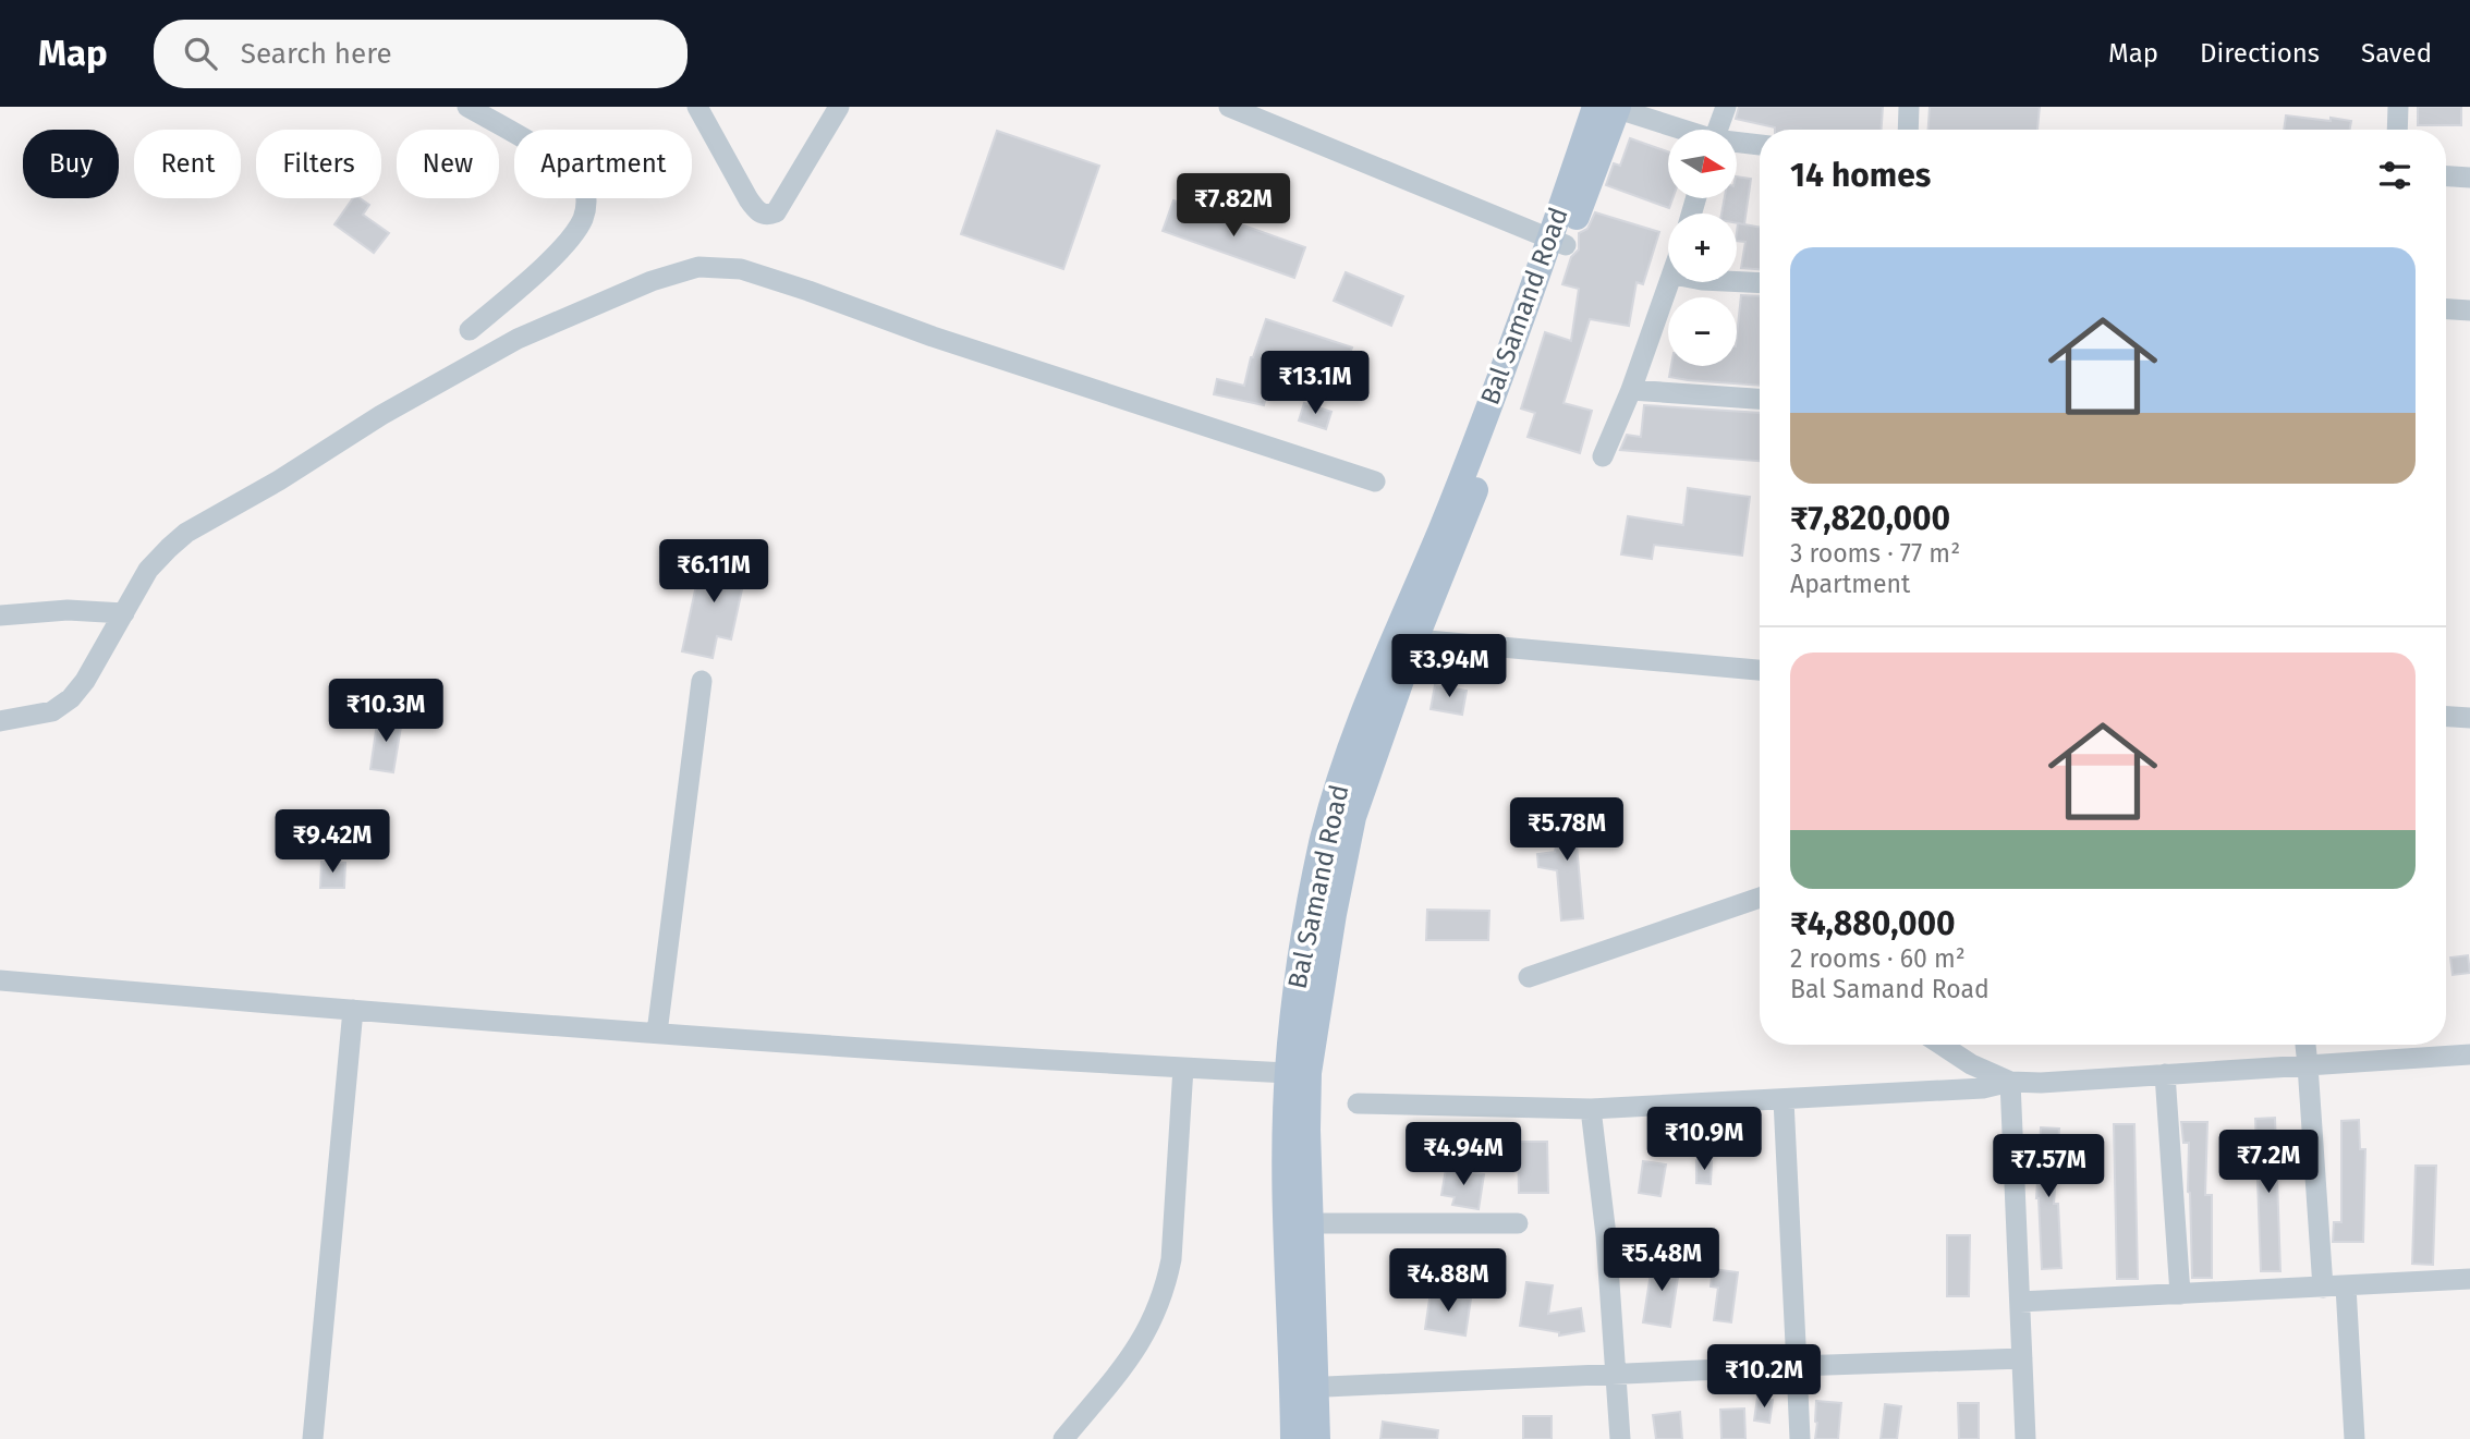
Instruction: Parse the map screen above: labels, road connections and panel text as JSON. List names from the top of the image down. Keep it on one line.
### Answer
{"streets":{"main road":["Bal Samand Road"]},"north":"right","page":{"header":"Map","search":"Search here","nav":["Map","Directions","Saved"],"map_buttons":["+","−"],"chip":["Buy","Rent","Filters","New","Apartment"],"heading":"14 homes","price":["₹7.82M","₹13.1M","₹6.11M","₹3.94M","₹10.3M","₹5.78M","₹9.42M","₹10.9M","₹4.94M","₹7.2M","₹7.57M","₹5.48M","₹4.88M","₹10.2M"],"list":[{"name":"₹7,820,000","note":"3 rooms · 77 m² · Apartment"},{"name":"₹4,880,000","note":"2 rooms · 60 m² · Bal Samand Road"}]}}
